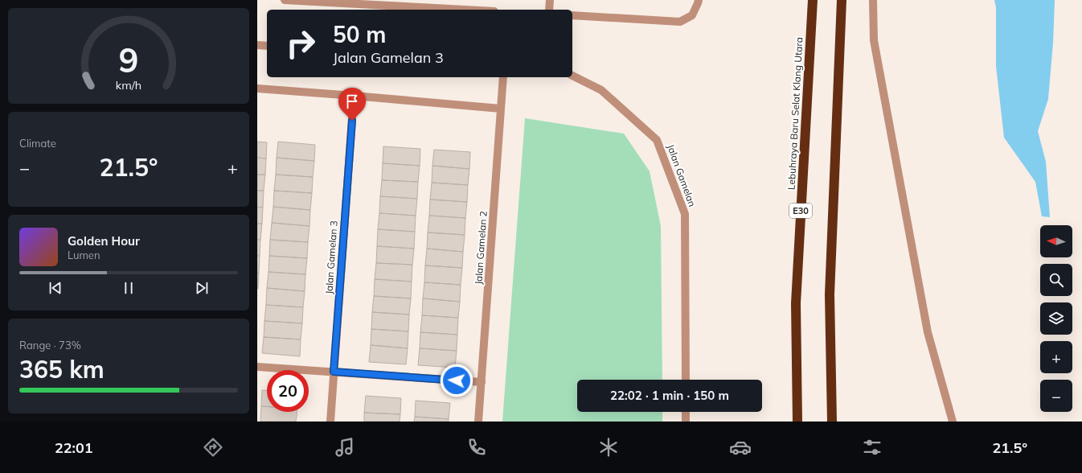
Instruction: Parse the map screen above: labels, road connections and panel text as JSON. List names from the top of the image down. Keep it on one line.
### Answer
{"streets":{"highway":["Lebuhraya Baru Selat Klang Utara","E30"],"street":["Jalan Gamelan","Jalan Gamelan 2","Jalan Gamelan 3"]},"north":"left","page":{"turn":["50 m","Jalan Gamelan 3"],"tile":["Climate",["Range · 73%","365 km"]],"heat":["−","21.5°","+"],"map_buttons":["+","−"],"song":["Golden Hour","Lumen"],"limit":"20","trip":"22:02 · 1 min · 150 m","tabs":["22:01","21.5°"],"gauge":["9","km/h"]}}
